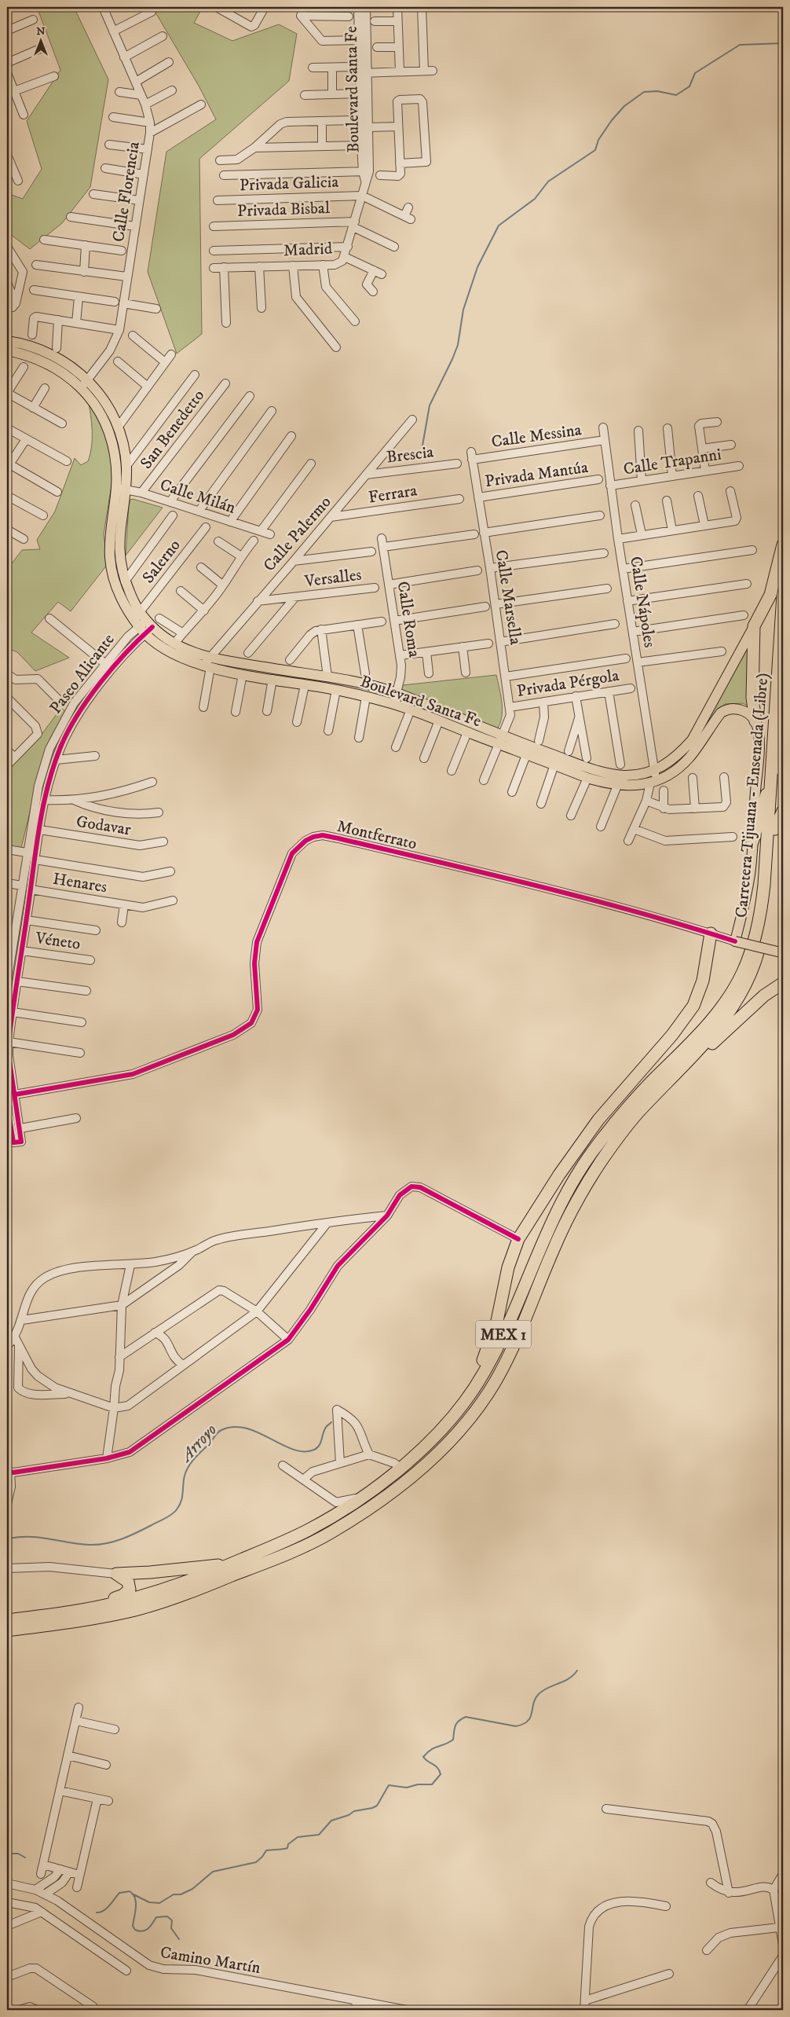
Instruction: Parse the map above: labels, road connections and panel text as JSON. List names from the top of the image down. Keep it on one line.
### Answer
{"streets":{"highway":["Carretera Tijuana - Ensenada (Libre)","MEX 1"],"main road":["Boulevard Santa Fe"],"street":["Privada Galicia","Calle Florencia","Privada Bisbal","Madrid","San Benedetto","Calle Messina","Brescia","Calle Trapanni","Privada Mantúa","Ferrara","Calle Milán","Calle Palermo","Salerno","Versalles","Calle Marsella","Calle Nápoles","Calle Roma","Paseo Alicante","Privada Pérgola","Godavar","Montferrato","Henares","Véneto","Camino Martín"]},"crossings":[["Boulevard Santa Fe","Calle Florencia"],["Boulevard Santa Fe","Madrid"],["Boulevard Santa Fe","Calle Milán"],["Boulevard Santa Fe","Calle Palermo"],["Boulevard Santa Fe","Salerno"],["Boulevard Santa Fe","Calle Marsella"],["Boulevard Santa Fe","Calle Nápoles"],["Boulevard Santa Fe","Calle Roma"],["Boulevard Santa Fe","Paseo Alicante"],["Privada Galicia","Madrid"],["Privada Bisbal","Madrid"],["San Benedetto","Calle Milán"],["Calle Messina","Calle Marsella"],["Calle Messina","Calle Nápoles"],["Brescia","Calle Palermo"],["Calle Trapanni","Calle Nápoles"],["Privada Mantúa","Calle Marsella"],["Ferrara","Calle Palermo"],["Calle Palermo","Versalles"],["Calle Marsella","Privada Pérgola"],["Paseo Alicante","Godavar"],["Paseo Alicante","Montferrato"],["Paseo Alicante","Henares"],["Paseo Alicante","Véneto"]],"water":["Arroyo"],"north":"top"}
